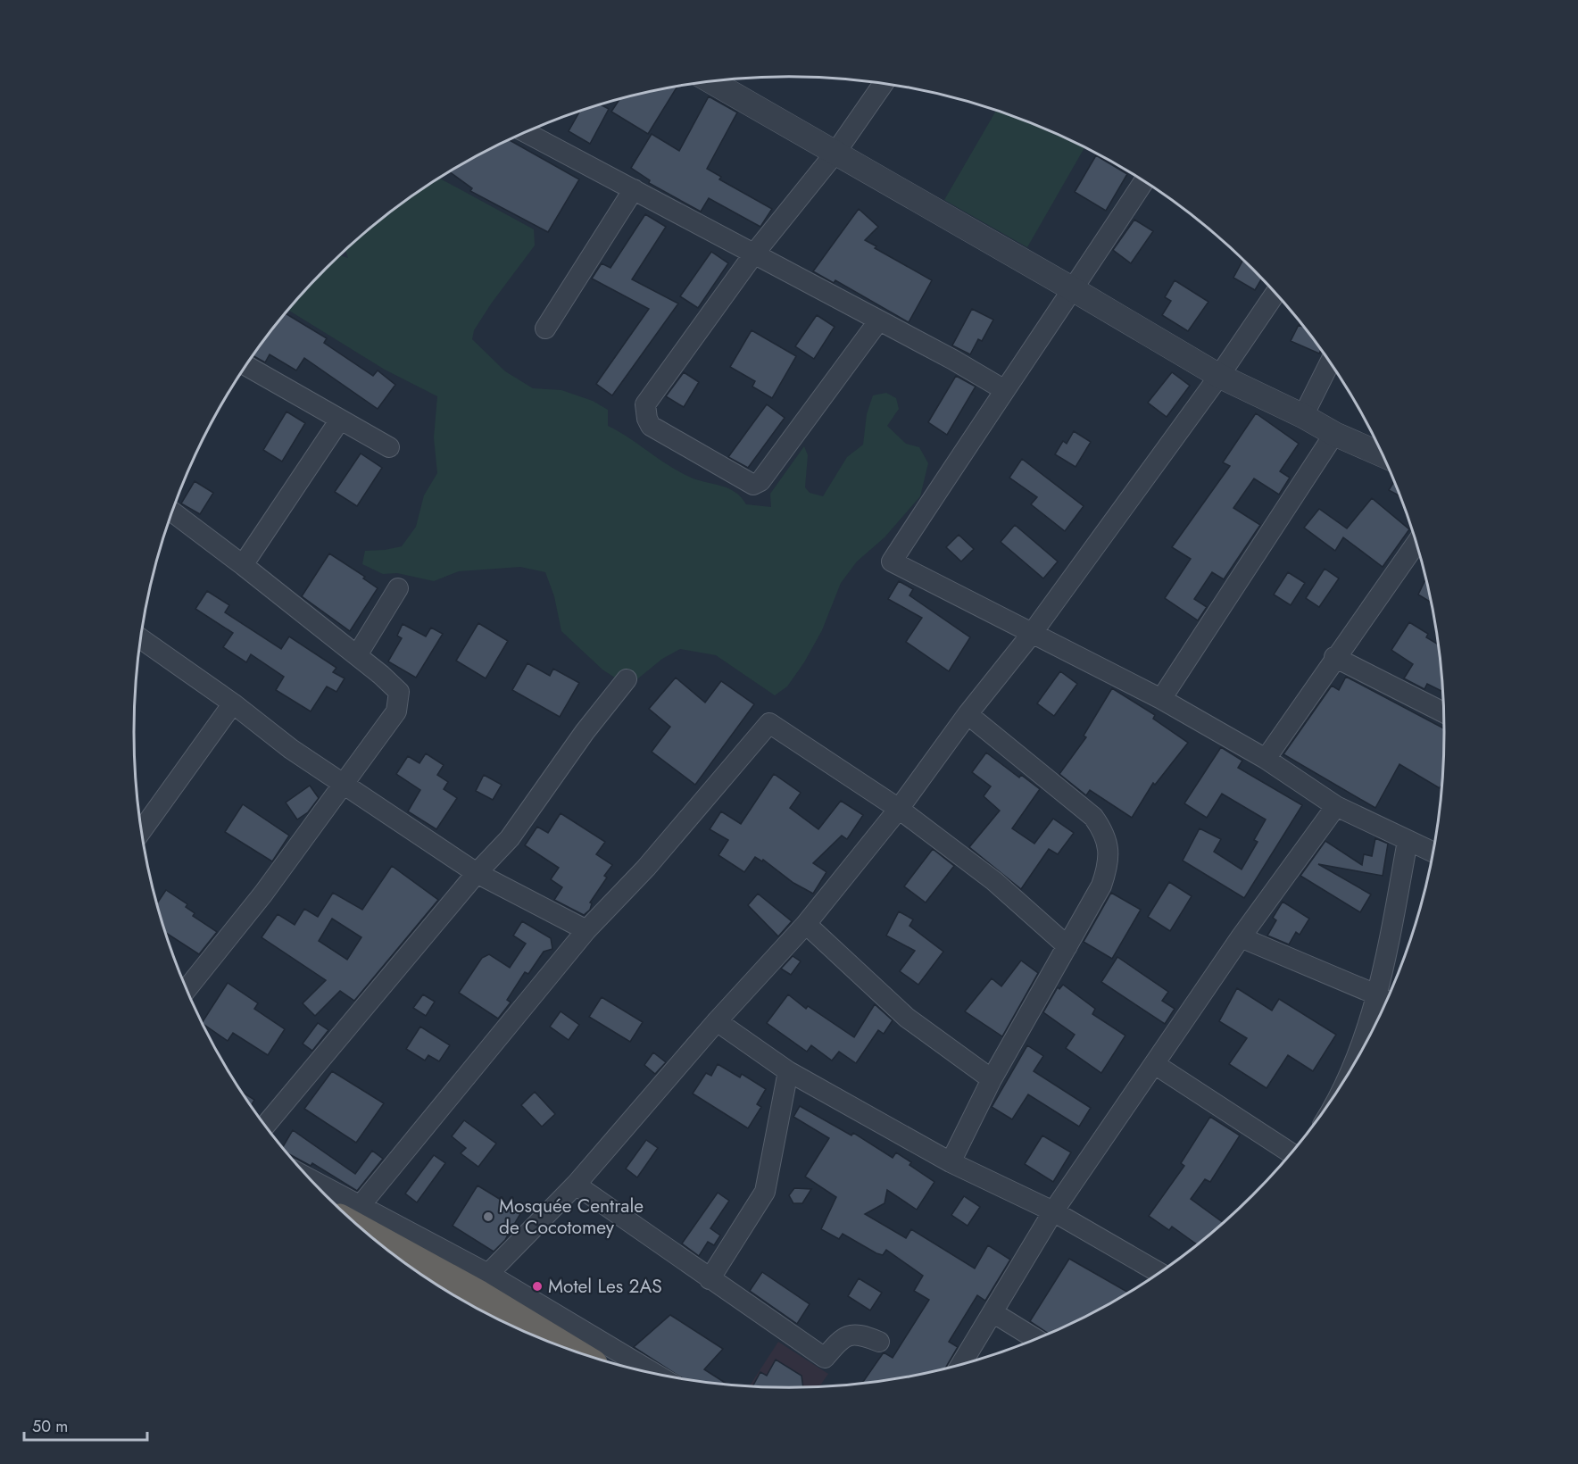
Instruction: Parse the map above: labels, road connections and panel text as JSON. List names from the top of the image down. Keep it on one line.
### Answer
{"places":["Mosquée Centrale de Cocotomey","Motel Les 2AS"],"scale_bar":"50 m"}
